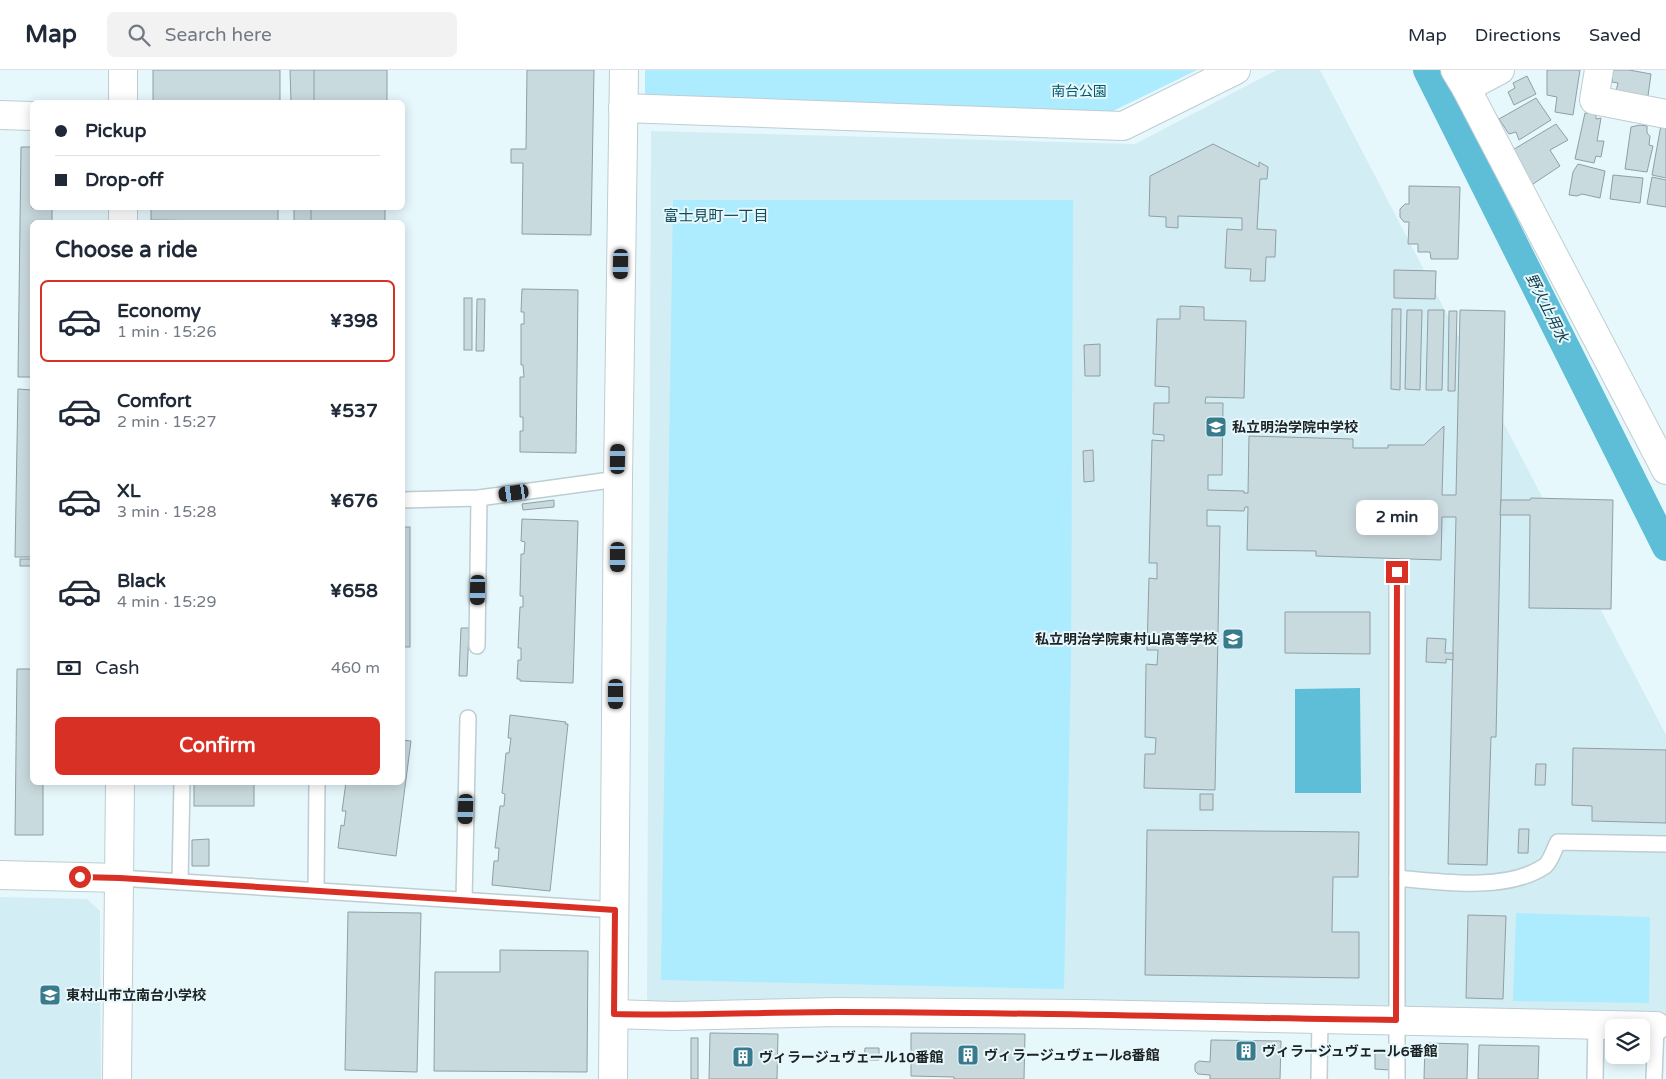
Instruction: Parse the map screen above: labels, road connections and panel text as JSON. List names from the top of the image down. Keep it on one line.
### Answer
{"districts":["富士見町一丁目"],"water":["野火止用水"],"parks":["南台公園"],"places":{"school or university":["私立明治学院中学校","私立明治学院東村山高等学校","東村山市立南台小学校"],"building":["ヴィラージュヴェール6番館","ヴィラージュヴェール8番館","ヴィラージュヴェール10番館"]},"page":{"header":"Map","search":"Search here","nav":["Map","Directions","Saved"],"banner":["Pickup","Drop-off"],"heading":"Choose a ride","list":[{"name":"Economy","note":"1 min · 15:26","value":"¥398"},{"name":"Comfort","note":"2 min · 15:27","value":"¥537"},{"name":"XL","note":"3 min · 15:28","value":"¥676"},{"name":"Black","note":"4 min · 15:29","value":"¥658"}],"bubble":"2 min","pay":["Cash","460 m"],"buttons":"Confirm"}}
